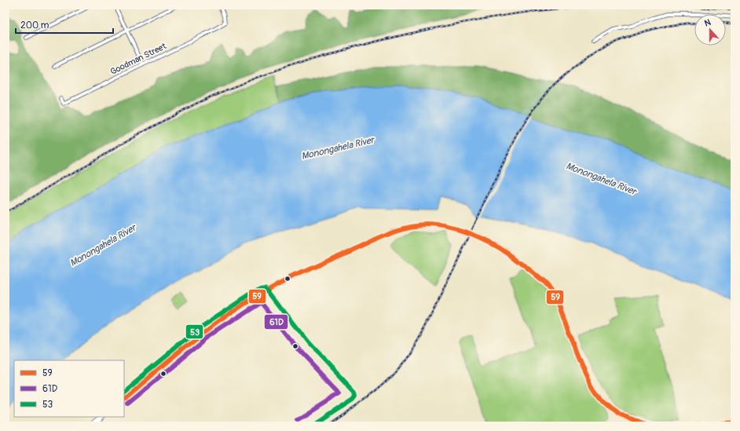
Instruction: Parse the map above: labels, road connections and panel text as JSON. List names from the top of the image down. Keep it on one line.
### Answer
{"streets":{"street":["Goodman Street"]},"water":["Monongahela River"],"lines":["transit line 59","transit line 53","transit line 61D"],"legend":["59","61D","53"],"scale_bar":"200 m","north":"top"}
